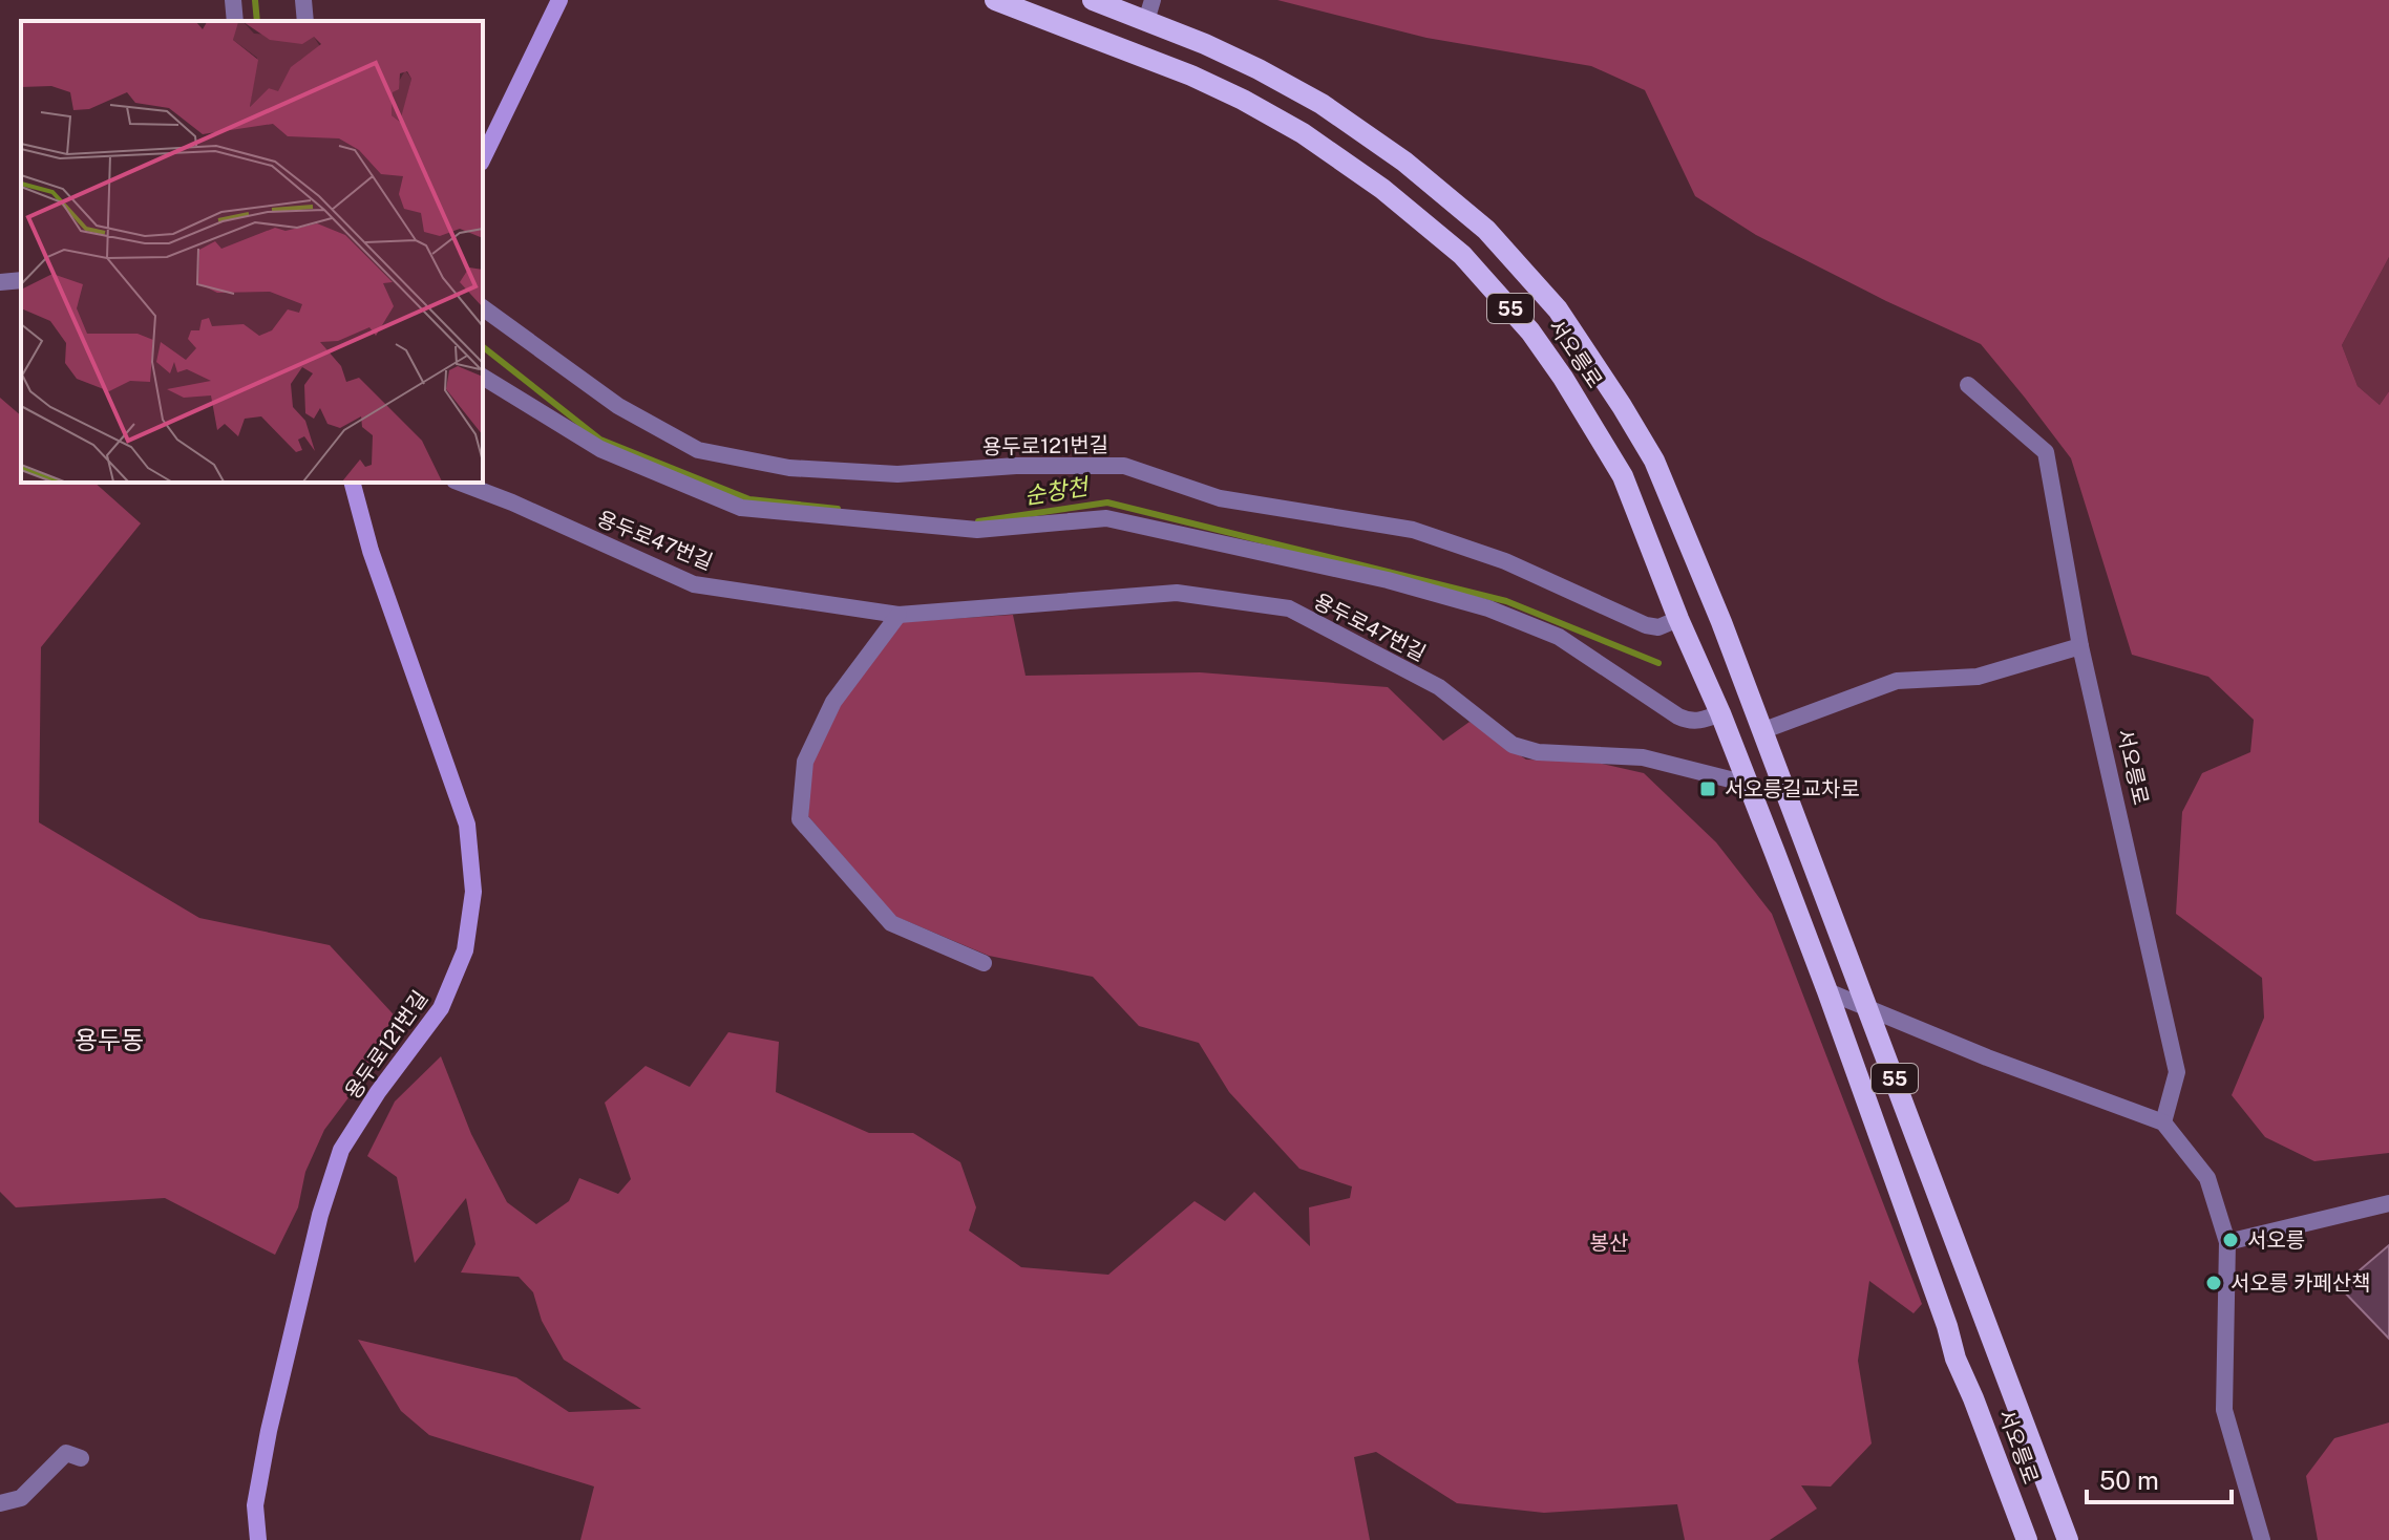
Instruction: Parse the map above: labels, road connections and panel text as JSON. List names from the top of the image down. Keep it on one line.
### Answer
{"streets":{"main road":["55","서오릉로","용두로121번길"],"street":["용두로47번길"]},"crossings":[["서오릉로","용두로121번길"],["서오릉로","용두로47번길"]],"districts":["용두동"],"water":["순창천"],"parks":["봉산"],"places":{"transit":["서오릉길교차로"],"other":["서오릉","서오릉 카페산책"]},"scale_bar":"50 m"}
